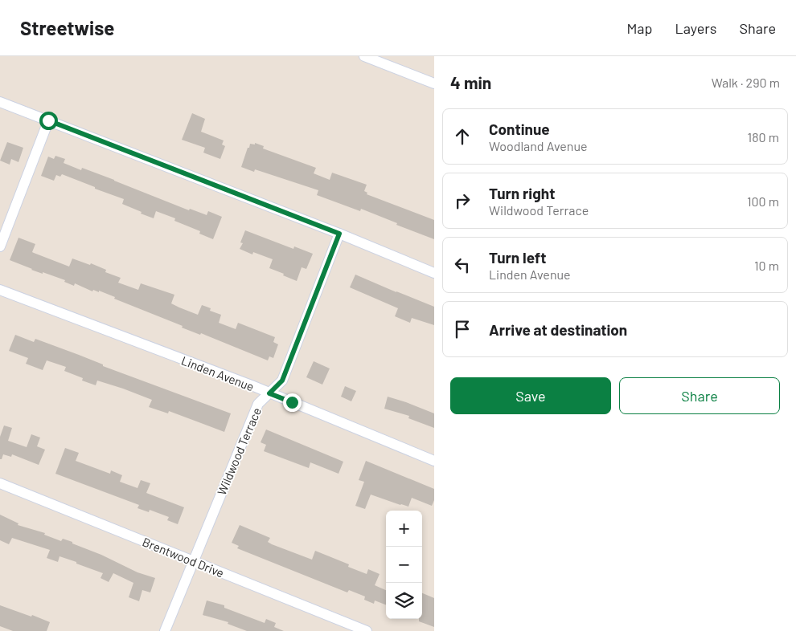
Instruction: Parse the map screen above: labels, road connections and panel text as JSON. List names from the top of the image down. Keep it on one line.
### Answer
{"streets":{"street":["Linden Avenue","Wildwood Terrace","Brentwood Drive"]},"crossings":[["Linden Avenue","Wildwood Terrace"],["Wildwood Terrace","Brentwood Drive"]],"page":{"header":"Streetwise","nav":["Map","Layers","Share"],"heading":["4 min","Walk · 290 m"],"list":[["Continue","Woodland Avenue","180 m"],["Turn right","Wildwood Terrace","100 m"],["Turn left","Linden Avenue","10 m"],"Arrive at destination"],"buttons":["Save","Share"],"map_buttons":["+","−"]}}
